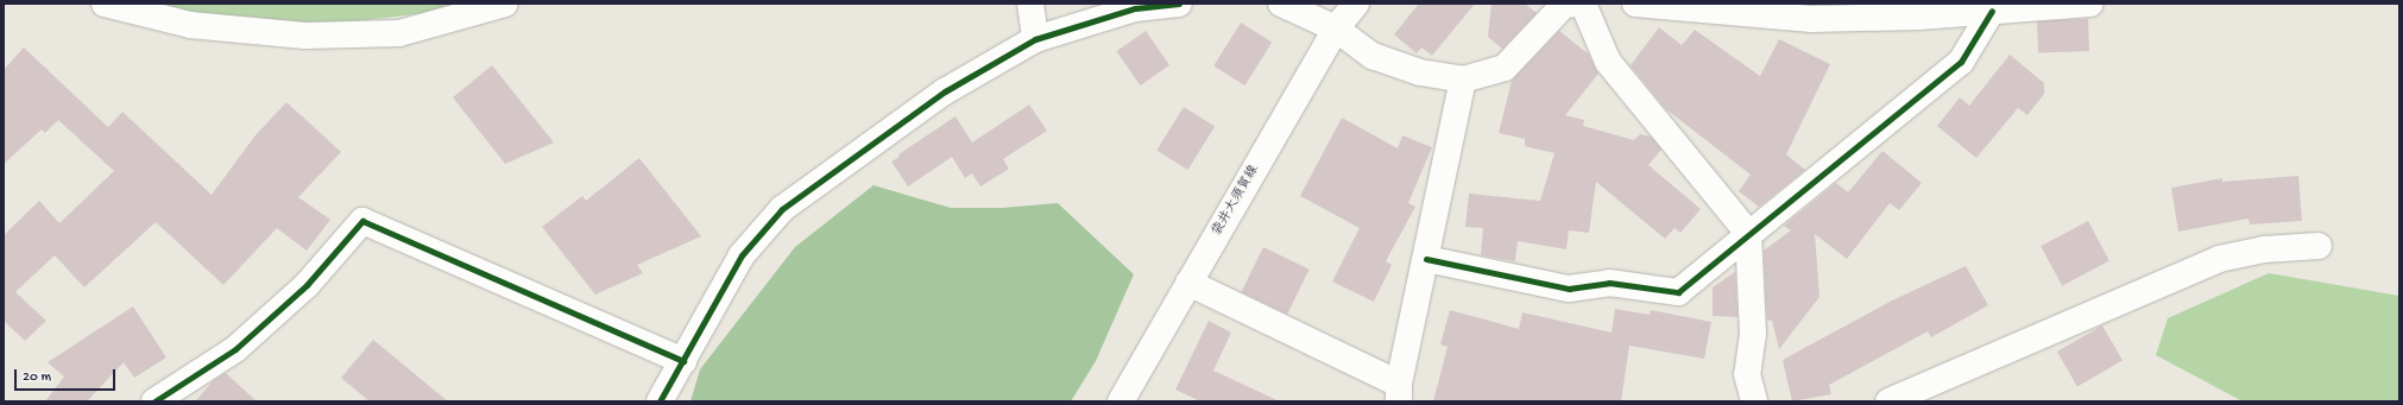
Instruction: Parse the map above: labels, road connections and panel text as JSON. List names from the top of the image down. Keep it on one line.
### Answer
{"streets":{"street":["袋井大須賀線"]},"scale_bar":"20 m"}
